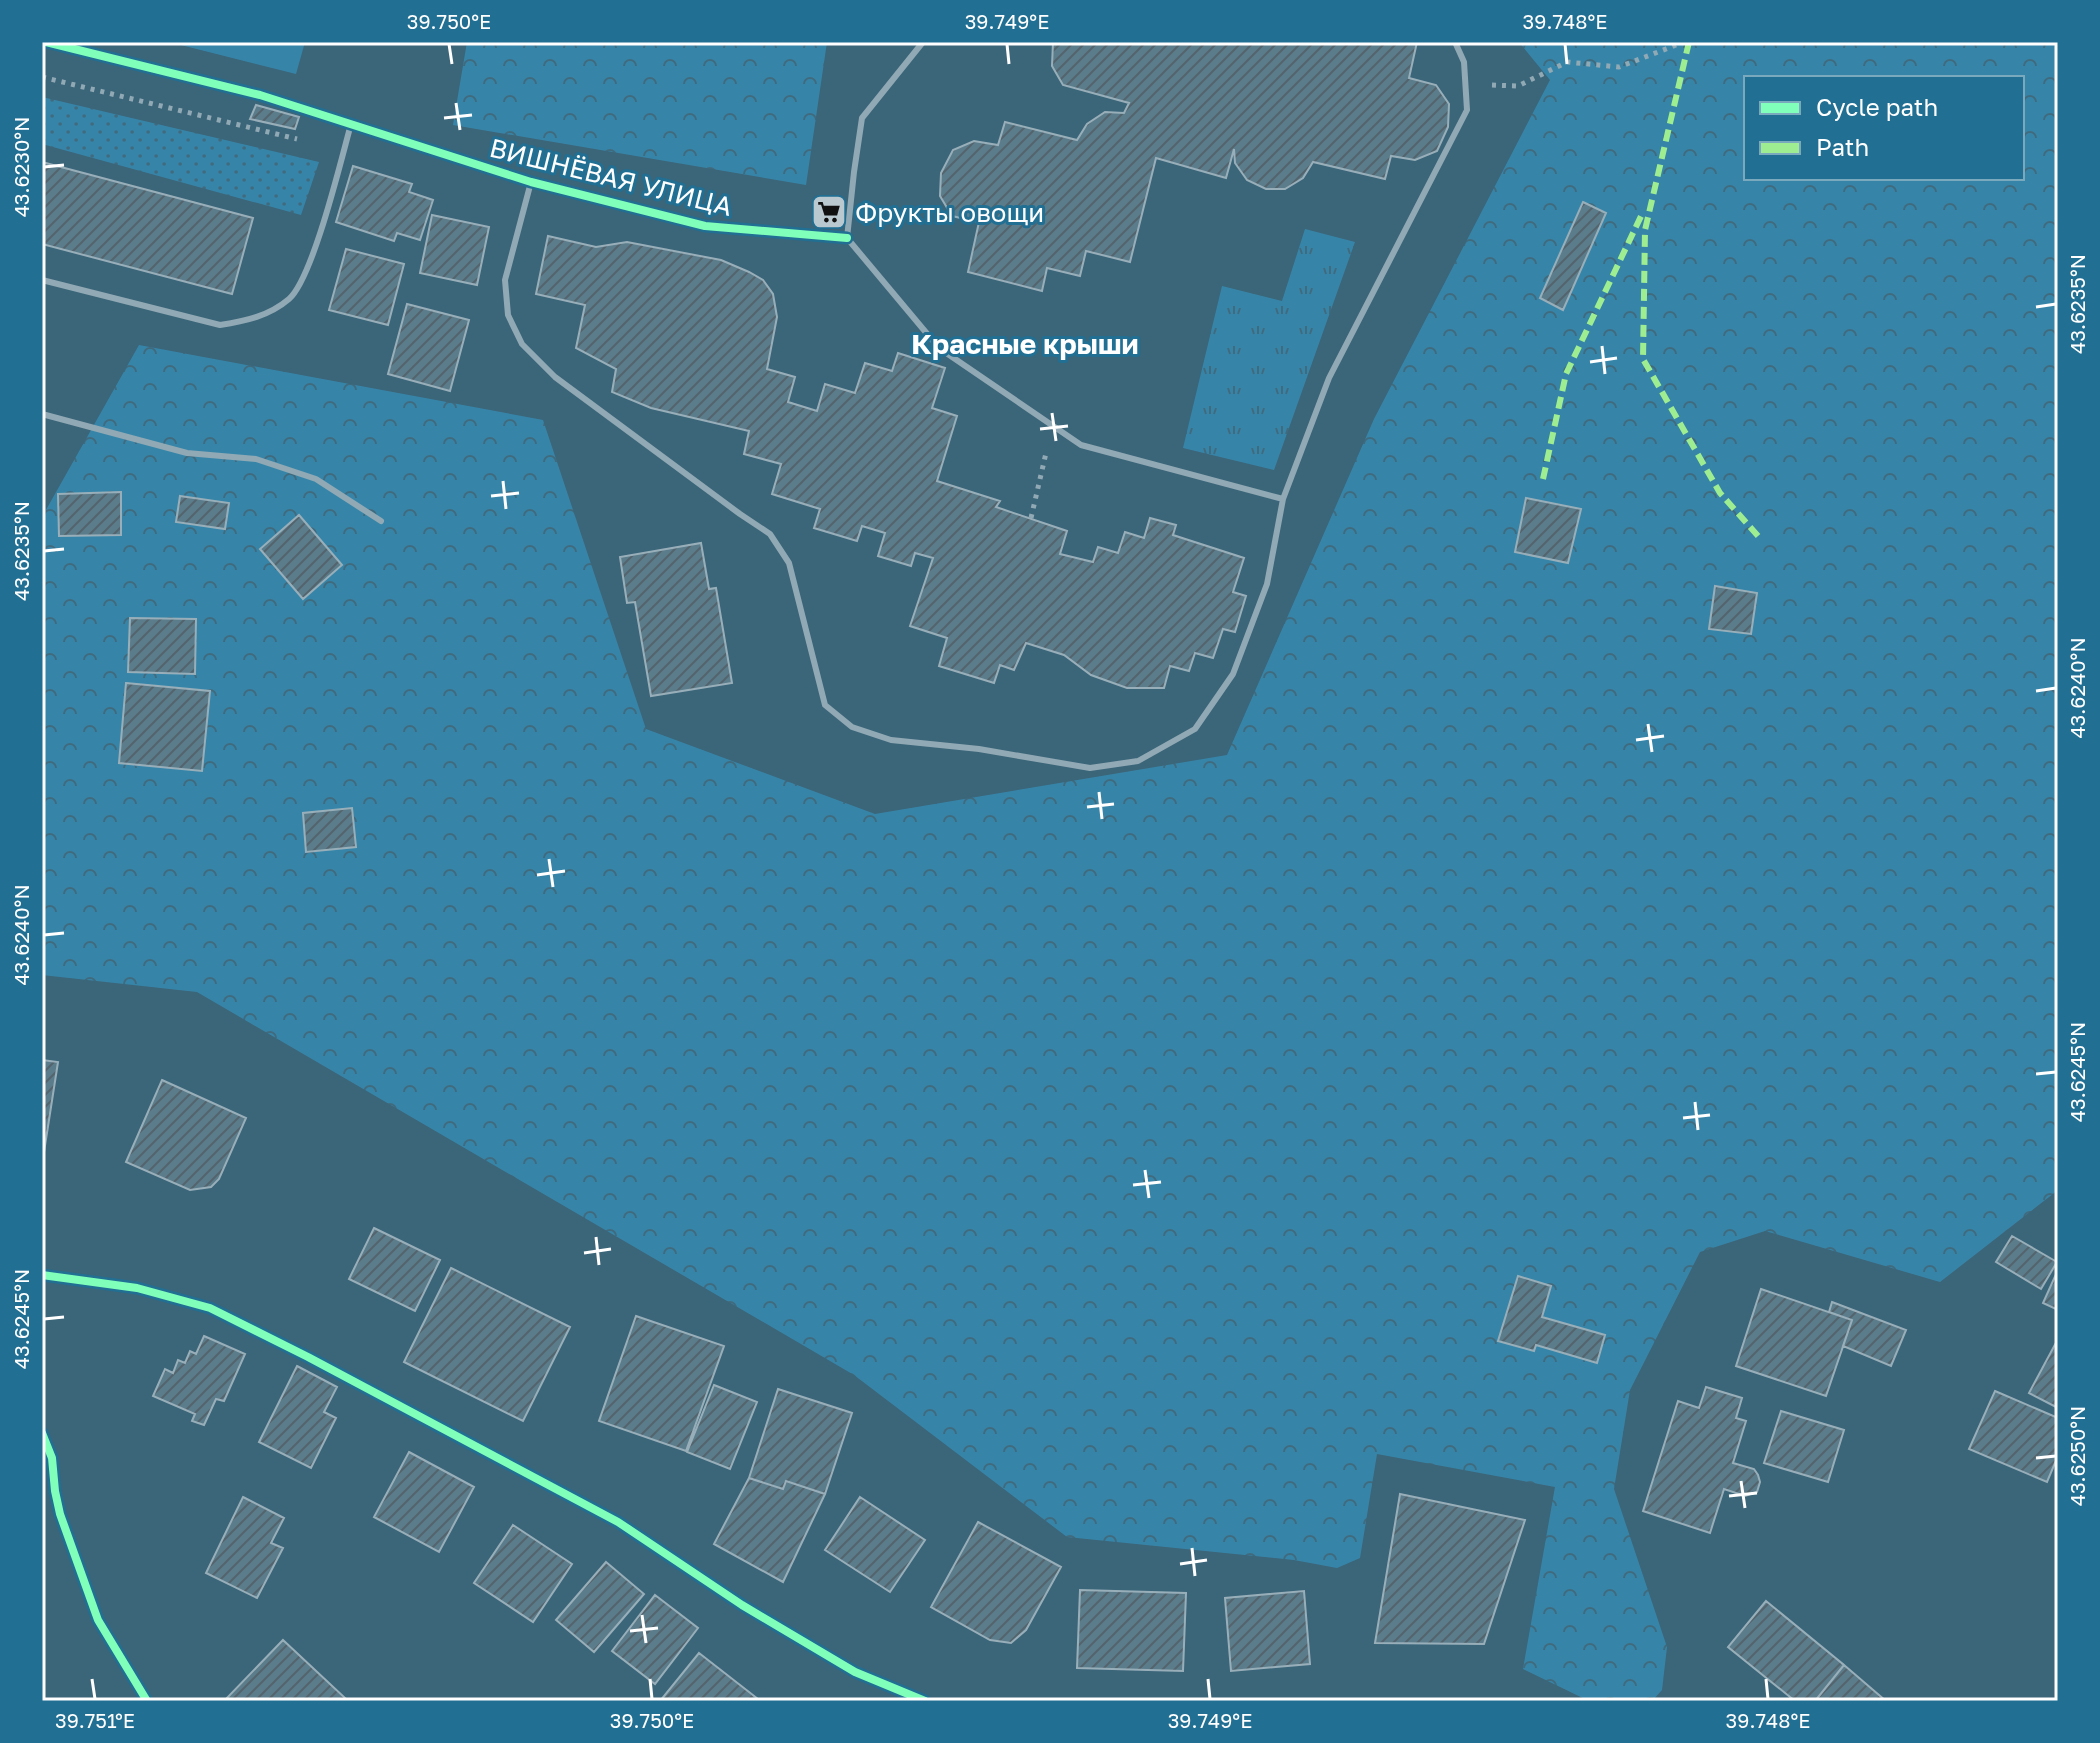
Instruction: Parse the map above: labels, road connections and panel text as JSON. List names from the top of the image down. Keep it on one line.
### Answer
{"streets":{"street":["ВИШНЁВАЯ УЛИЦА"]},"districts":["Красные крыши"],"places":{"supermarket":["Фрукты овощи"]},"legend":["Cycle path","Path"],"coordinates":["39.750°E","39.749°E","39.748°E","43.6230°N","43.6235°N","43.6240°N","43.6245°N","43.6250°N","39.751°E"]}
